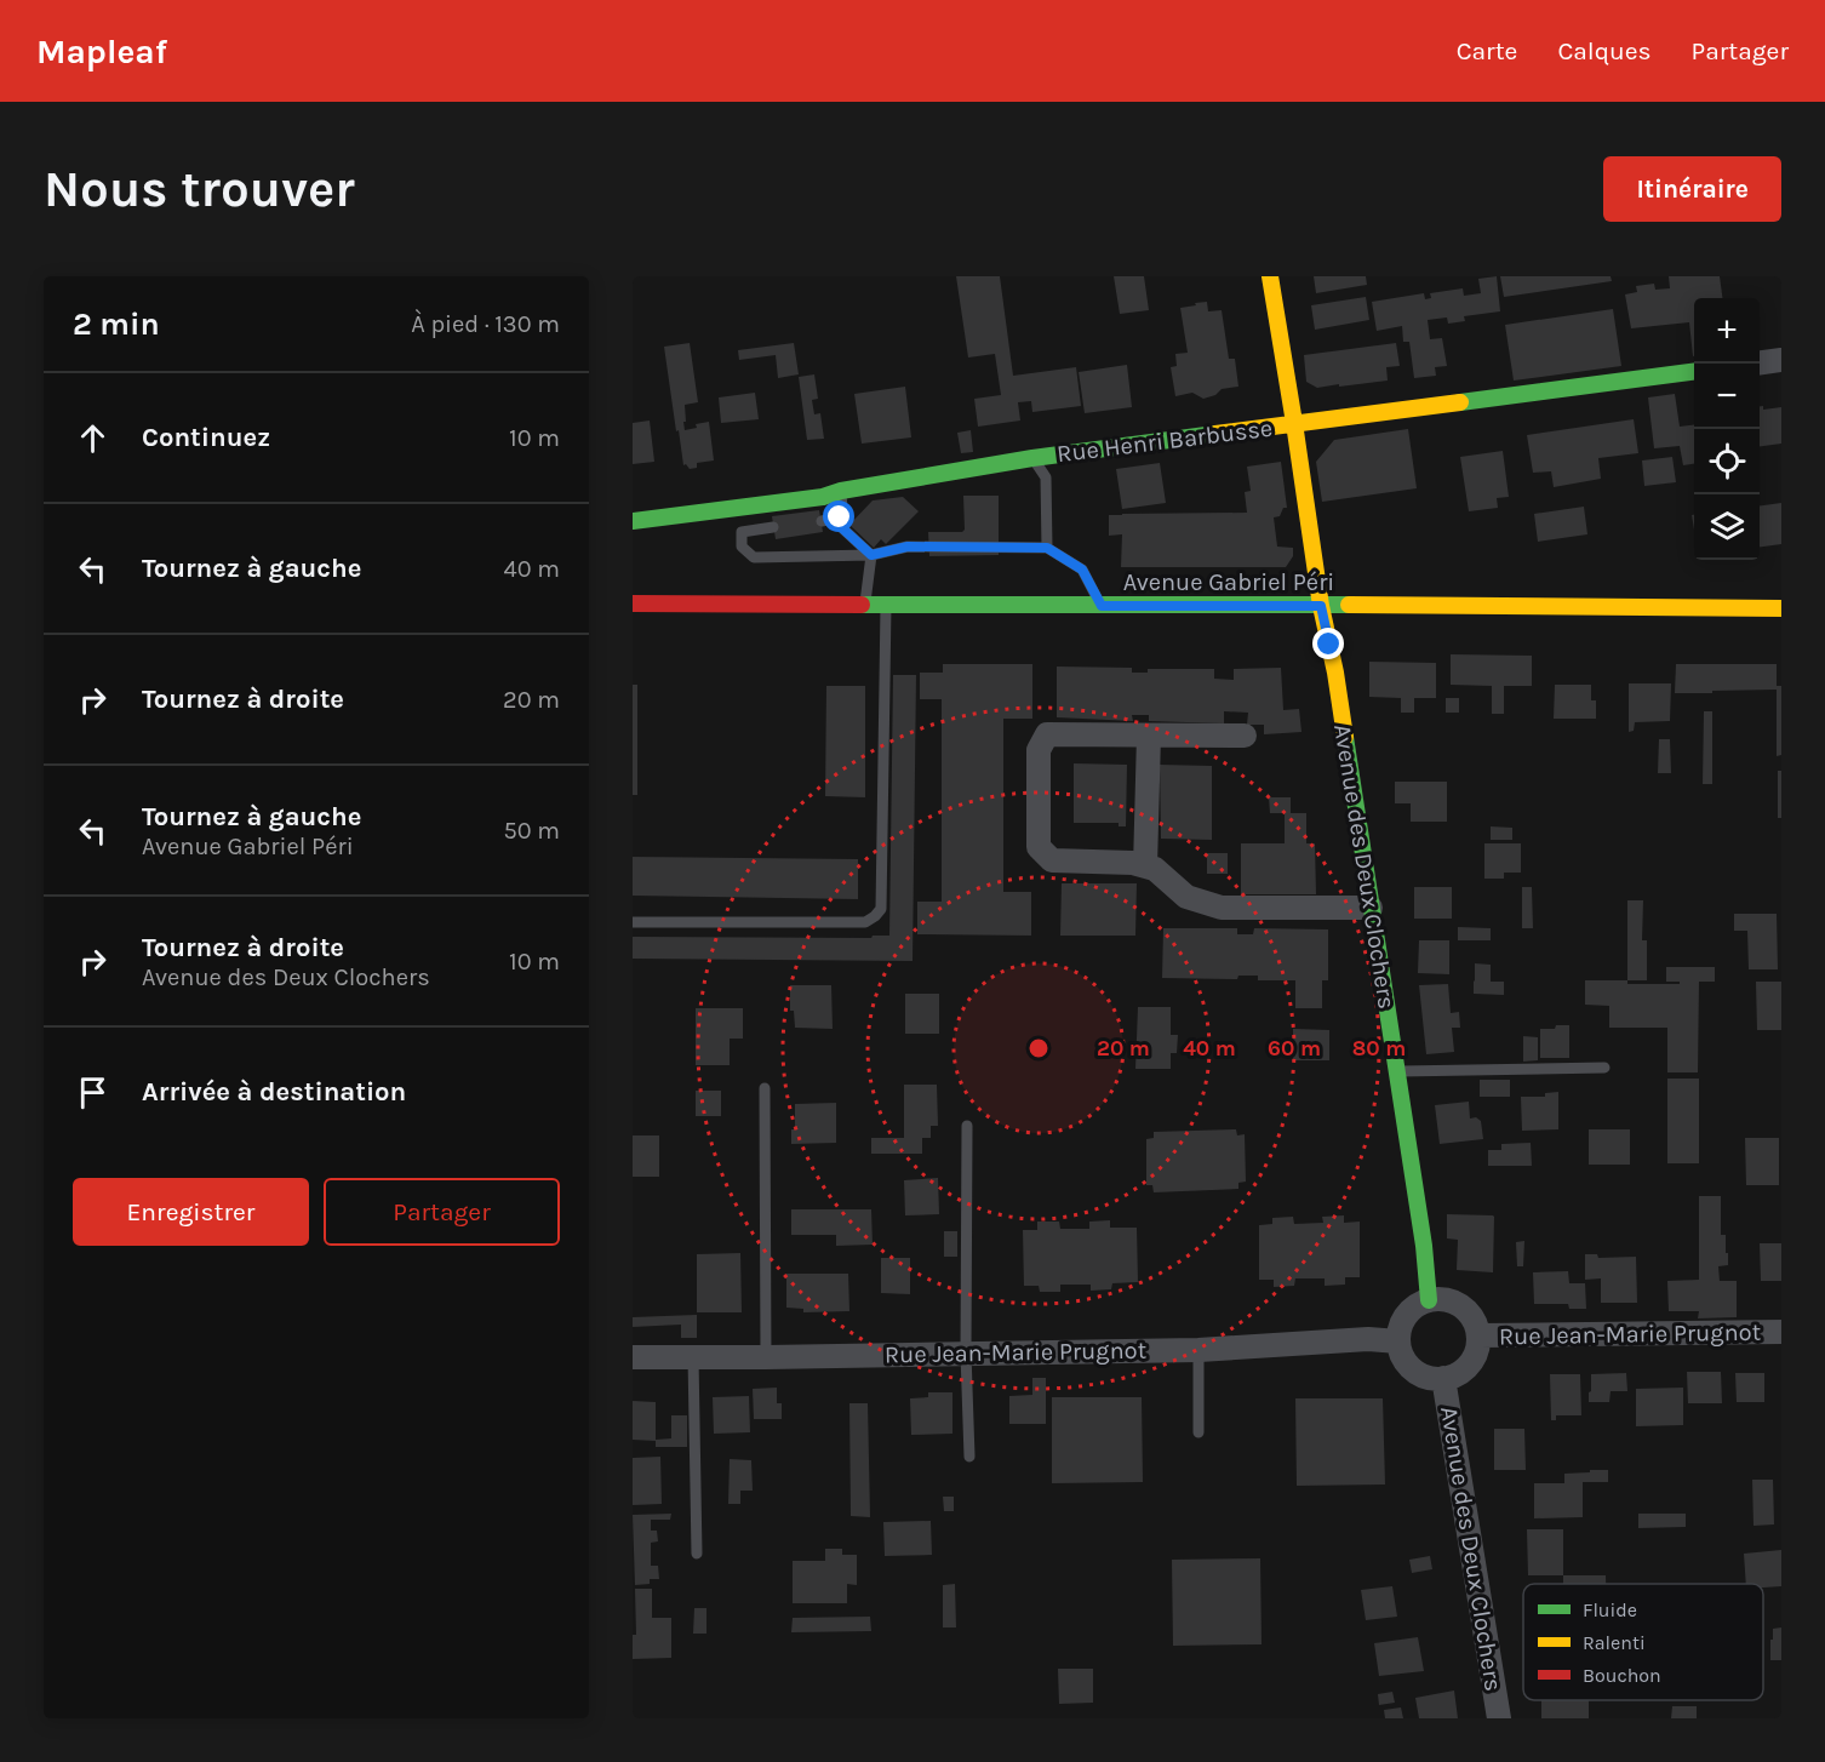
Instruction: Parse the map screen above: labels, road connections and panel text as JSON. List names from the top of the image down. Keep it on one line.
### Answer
{"streets":{"street":["Rue Henri Barbusse","Avenue Gabriel Péri","Avenue des Deux Clochers","Rue Jean-Marie Prugnot"]},"crossings":[["Rue Henri Barbusse","Avenue des Deux Clochers"],["Avenue Gabriel Péri","Avenue des Deux Clochers"],["Avenue des Deux Clochers","Rue Jean-Marie Prugnot"]],"legend":["Fluide","Ralenti","Bouchon"],"page":{"header":"Mapleaf","nav":["Carte","Calques","Partager"],"buttons":["Itinéraire",["Enregistrer","Partager"]],"title":"Nous trouver","heading":["2 min","À pied · 130 m"],"map_buttons":["+","−"],"list":[["Continuez","10 m"],["Tournez à gauche","40 m"],["Tournez à droite","20 m"],["Tournez à gauche","Avenue Gabriel Péri","50 m"],["Tournez à droite","Avenue des Deux Clochers","10 m"],"Arrivée à destination"]},"rings":["20 m","40 m","60 m","80 m"]}
